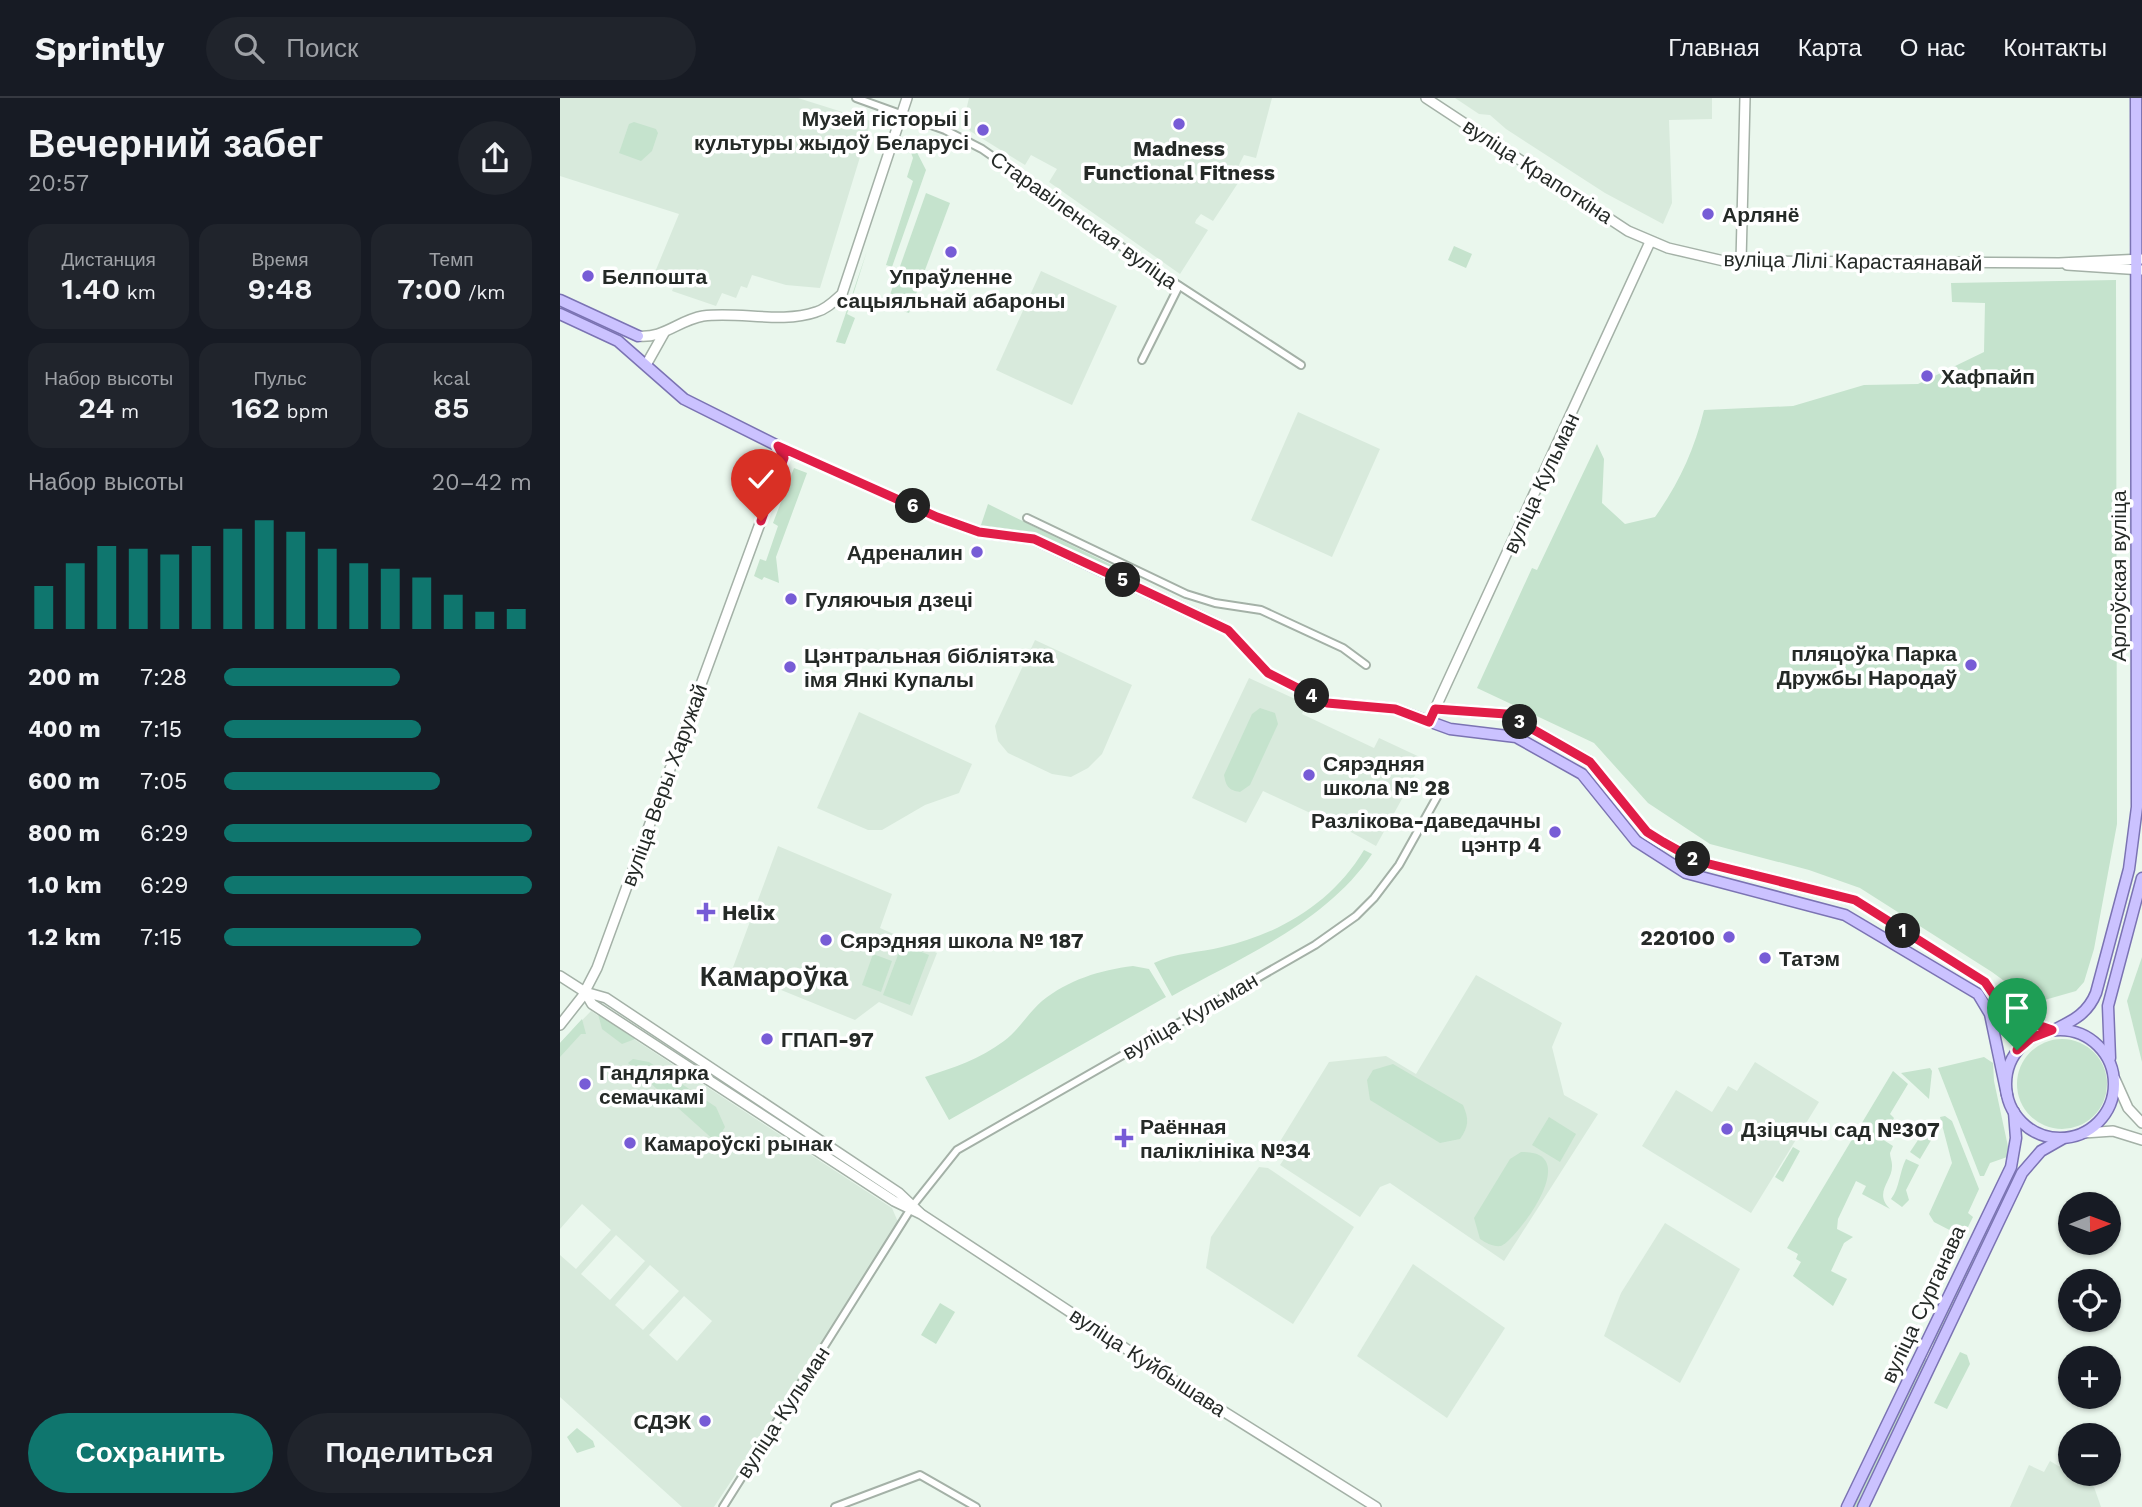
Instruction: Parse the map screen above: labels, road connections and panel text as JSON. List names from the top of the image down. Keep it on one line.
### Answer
{"streets":{"main road":["вуліца Крапоткіна","вуліца Лілі Карастаянавай","вуліца Кульман","Арлоўская вуліца","вуліца Веры Харужай","вуліца Сурганава","вуліца Куйбышава"],"street":["Старавіленская вуліца"]},"crossings":[["вуліца Крапоткіна","вуліца Лілі Карастаянавай"],["вуліца Крапоткіна","вуліца Кульман"],["вуліца Лілі Карастаянавай","вуліца Кульман"],["вуліца Лілі Карастаянавай","Арлоўская вуліца"],["вуліца Кульман","вуліца Куйбышава"],["Арлоўская вуліца","вуліца Сурганава"],["вуліца Веры Харужай","вуліца Куйбышава"]],"districts":["Камароўка"],"places":{"other":["Madness Functional Fitness","Музей гісторыі і культуры жыдоў Беларусі","Арлянё","Упраўленне сацыяльнай абароны","Белпошта","Хафпайп","Адреналин","Гуляючыя дзеці","пляцоўка Парка Дружбы Народаў","Цэнтральная бібліятэка імя Янкі Купалы","Сярэдняя школа № 28","Разлікова-даведачны цэнтр 4","220100","Сярэдняя школа № 187","Татэм","ГПАП-97","Гандлярка семачкамі","Дзіцячы сад №307","Камароўскі рынак","СДЭК"],"health":["Helix","Раённая паліклініка №34"]},"north":"right","page":{"header":"Sprintly","search":"Поиск","nav":["Главная","Карта","О нас","Контакты"],"heading":["Вечерний забег","20:57"],"stats":[["Дистанция","1.40 km"],["Время","9:48"],["Темп","7:00 /km"],["Набор высоты","24 m"],["Пульс","162 bpm"],["kcal","85"]],"chart":["Набор высоты","20–42 m"],"pins":["6","5","4","3","2","1"],"list":[{"name":"200 m","note":"7:28"},{"name":"400 m","note":"7:15"},{"name":"600 m","note":"7:05"},{"name":"800 m","note":"6:29"},{"name":"1.0 km","note":"6:29"},{"name":"1.2 km","note":"7:15"}],"map_buttons":["+","−"],"buttons":["Сохранить","Поделиться"]}}
